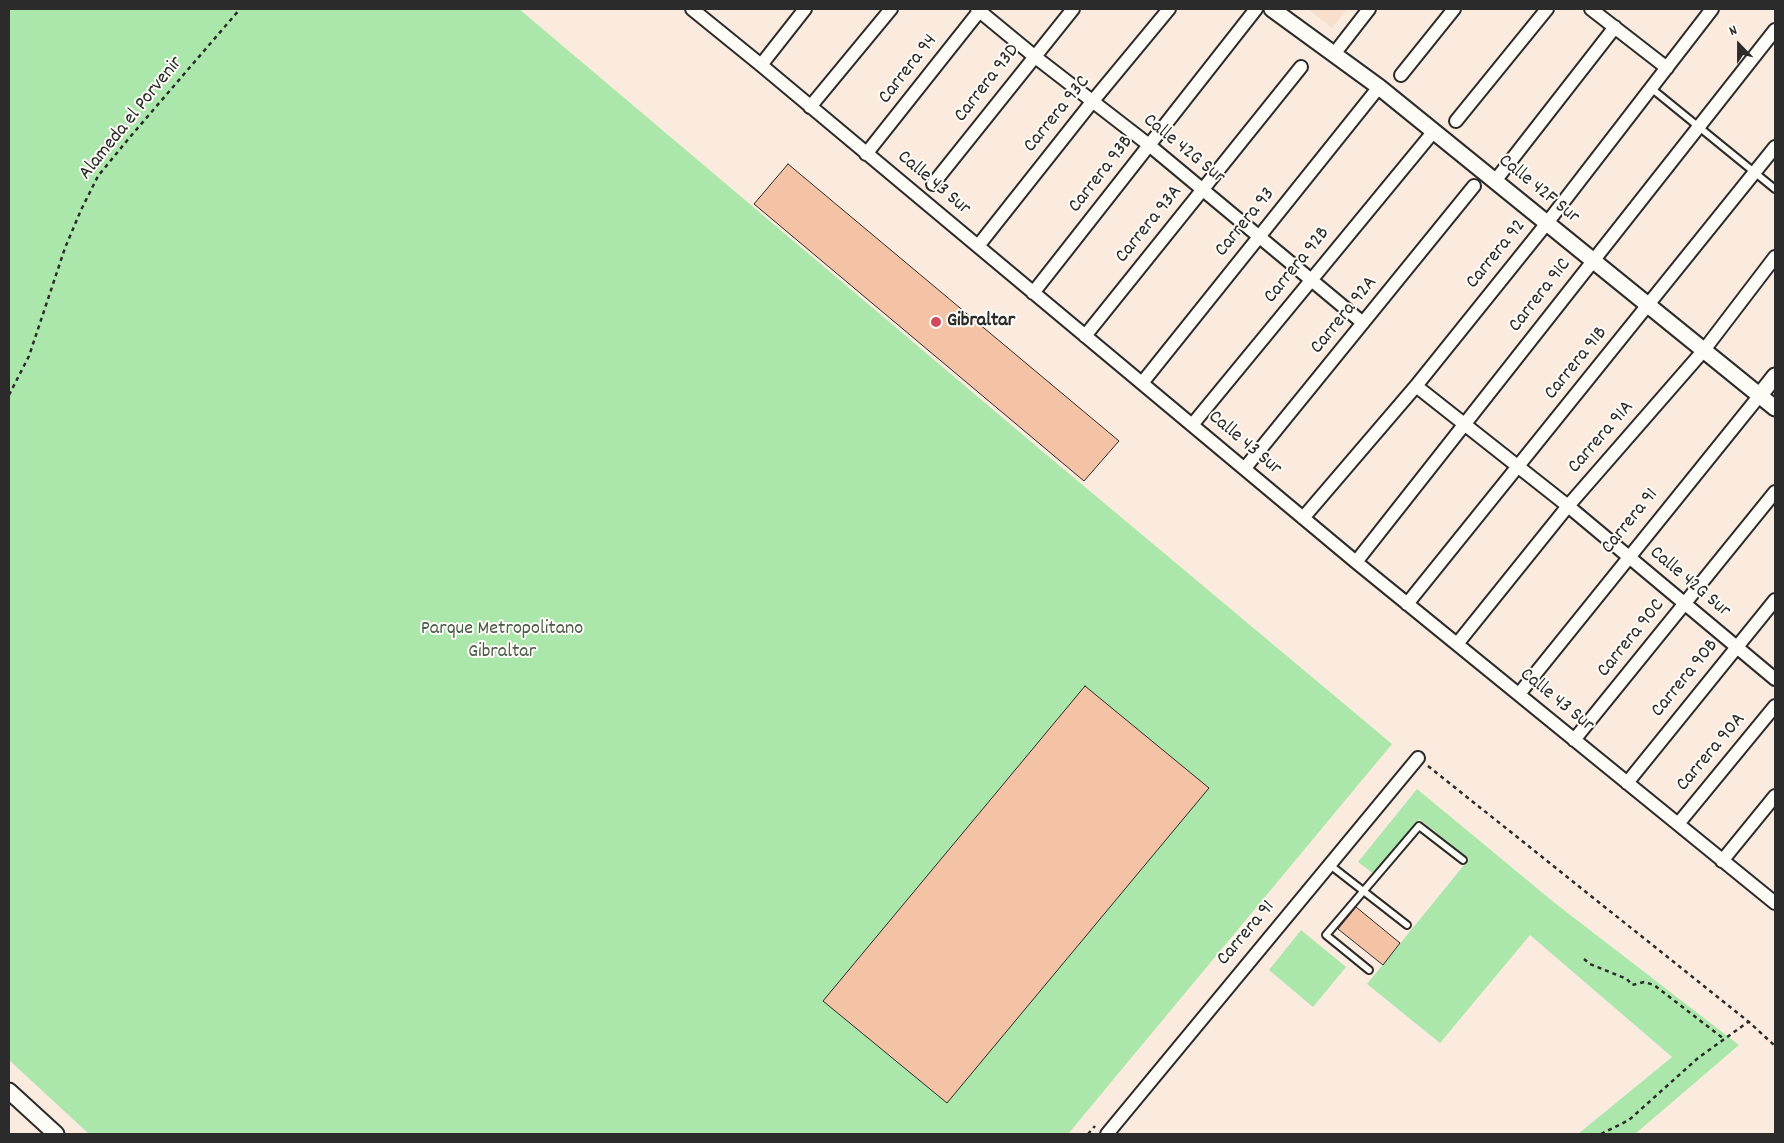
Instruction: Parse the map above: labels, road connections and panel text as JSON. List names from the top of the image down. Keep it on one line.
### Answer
{"streets":{"street":["Carrera 94","Carrera 93D","Carrera 93C","Calle 42G Sur","Carrera 93B","Calle 43 Sur","Calle 42F Sur","Carrera 93","Carrera 93A","Carrera 92","Carrera 92B","Carrera 91C","Carrera 92A","Carrera 91B","Carrera 91A","Carrera 91","Carrera 90C","Carrera 90B","Carrera 90A"],"path":["Alameda el Porvenir"]},"crossings":[["Carrera 94","Calle 42G Sur"],["Carrera 94","Calle 43 Sur"],["Carrera 93D","Calle 42G Sur"],["Carrera 93C","Calle 42G Sur"],["Carrera 93C","Calle 43 Sur"],["Calle 42G Sur","Carrera 93B"],["Calle 42G Sur","Carrera 93"],["Calle 42G Sur","Carrera 93A"],["Calle 42G Sur","Carrera 92"],["Calle 42G Sur","Carrera 92B"],["Calle 42G Sur","Carrera 91C"],["Calle 42G Sur","Carrera 92A"],["Calle 42G Sur","Carrera 91B"],["Calle 42G Sur","Carrera 91A"],["Calle 42G Sur","Carrera 91"],["Calle 42G Sur","Carrera 90C"],["Calle 42G Sur","Carrera 90B"],["Carrera 93B","Calle 43 Sur"],["Calle 43 Sur","Carrera 93"],["Calle 43 Sur","Carrera 93A"],["Calle 43 Sur","Carrera 92"],["Calle 43 Sur","Carrera 92B"],["Calle 43 Sur","Carrera 91C"],["Calle 43 Sur","Carrera 92A"],["Calle 43 Sur","Carrera 91B"],["Calle 43 Sur","Carrera 91A"],["Calle 43 Sur","Carrera 91"],["Calle 43 Sur","Carrera 90C"],["Calle 43 Sur","Carrera 90B"],["Calle 43 Sur","Carrera 90A"],["Calle 42F Sur","Carrera 93"],["Calle 42F Sur","Carrera 92"],["Calle 42F Sur","Carrera 92B"],["Calle 42F Sur","Carrera 91C"],["Calle 42F Sur","Carrera 91B"],["Calle 42F Sur","Carrera 91A"],["Calle 42F Sur","Carrera 91"]],"parks":["Parque Metropolitano Gibraltar"],"places":["Gibraltar"],"north":"top"}
